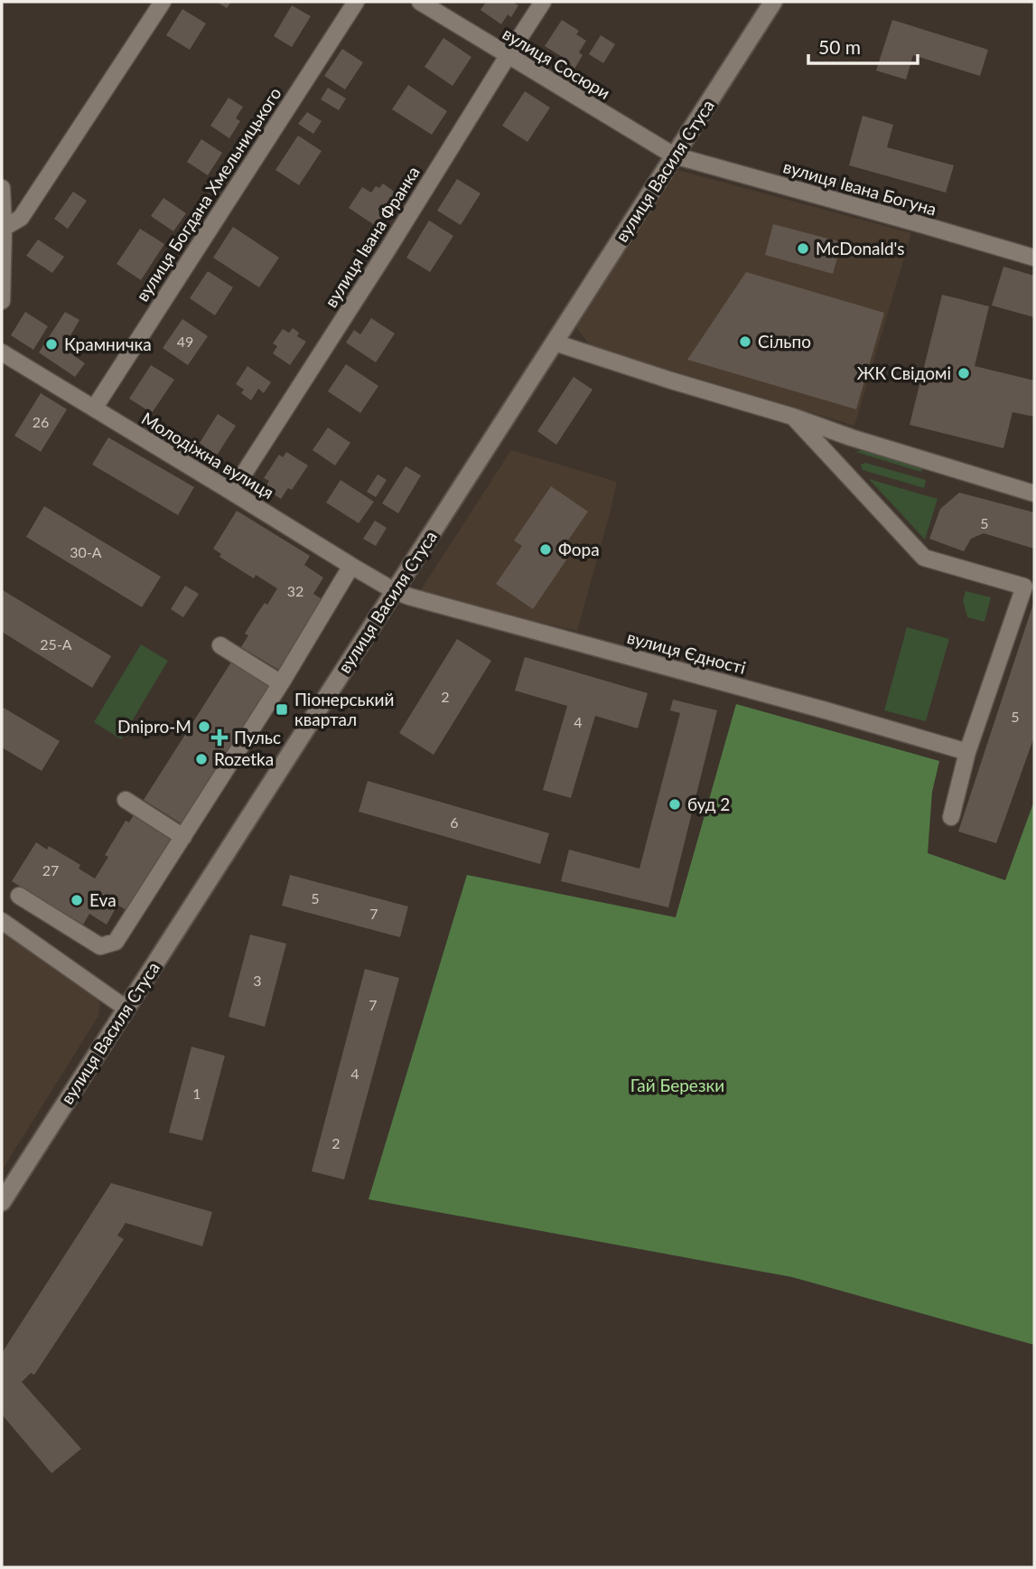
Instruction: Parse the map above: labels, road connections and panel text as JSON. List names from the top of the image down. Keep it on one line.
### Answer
{"streets":{"main road":["вулиця Василя Стуса"],"street":["вулиця Сосюри","вулиця Івана Богуна","вулиця Богдана Хмельницького","вулиця Івана Франка","Молодіжна вулиця","вулиця Єдності"]},"crossings":[["вулиця Сосюри","вулиця Василя Стуса"],["вулиця Сосюри","вулиця Івана Богуна"],["вулиця Сосюри","вулиця Івана Франка"],["вулиця Василя Стуса","вулиця Івана Богуна"],["вулиця Василя Стуса","Молодіжна вулиця"],["вулиця Василя Стуса","вулиця Єдності"],["вулиця Богдана Хмельницького","Молодіжна вулиця"],["вулиця Івана Франка","Молодіжна вулиця"],["Молодіжна вулиця","вулиця Єдності"]],"parks":["Гай Березки"],"places":{"other":["McDonald's","Сільпо","Крамничка","ЖК Свідомі","Фора","Dnipro-M","Rozetka","буд 2","Eva"],"transit":["Піонерський квартал"],"health":["Пульс"]},"house_numbers":["49","26","5","30-А","32","25-А","2","5","4","6","27","5","7","3","7","4","1","2"],"scale_bar":"50 m"}
